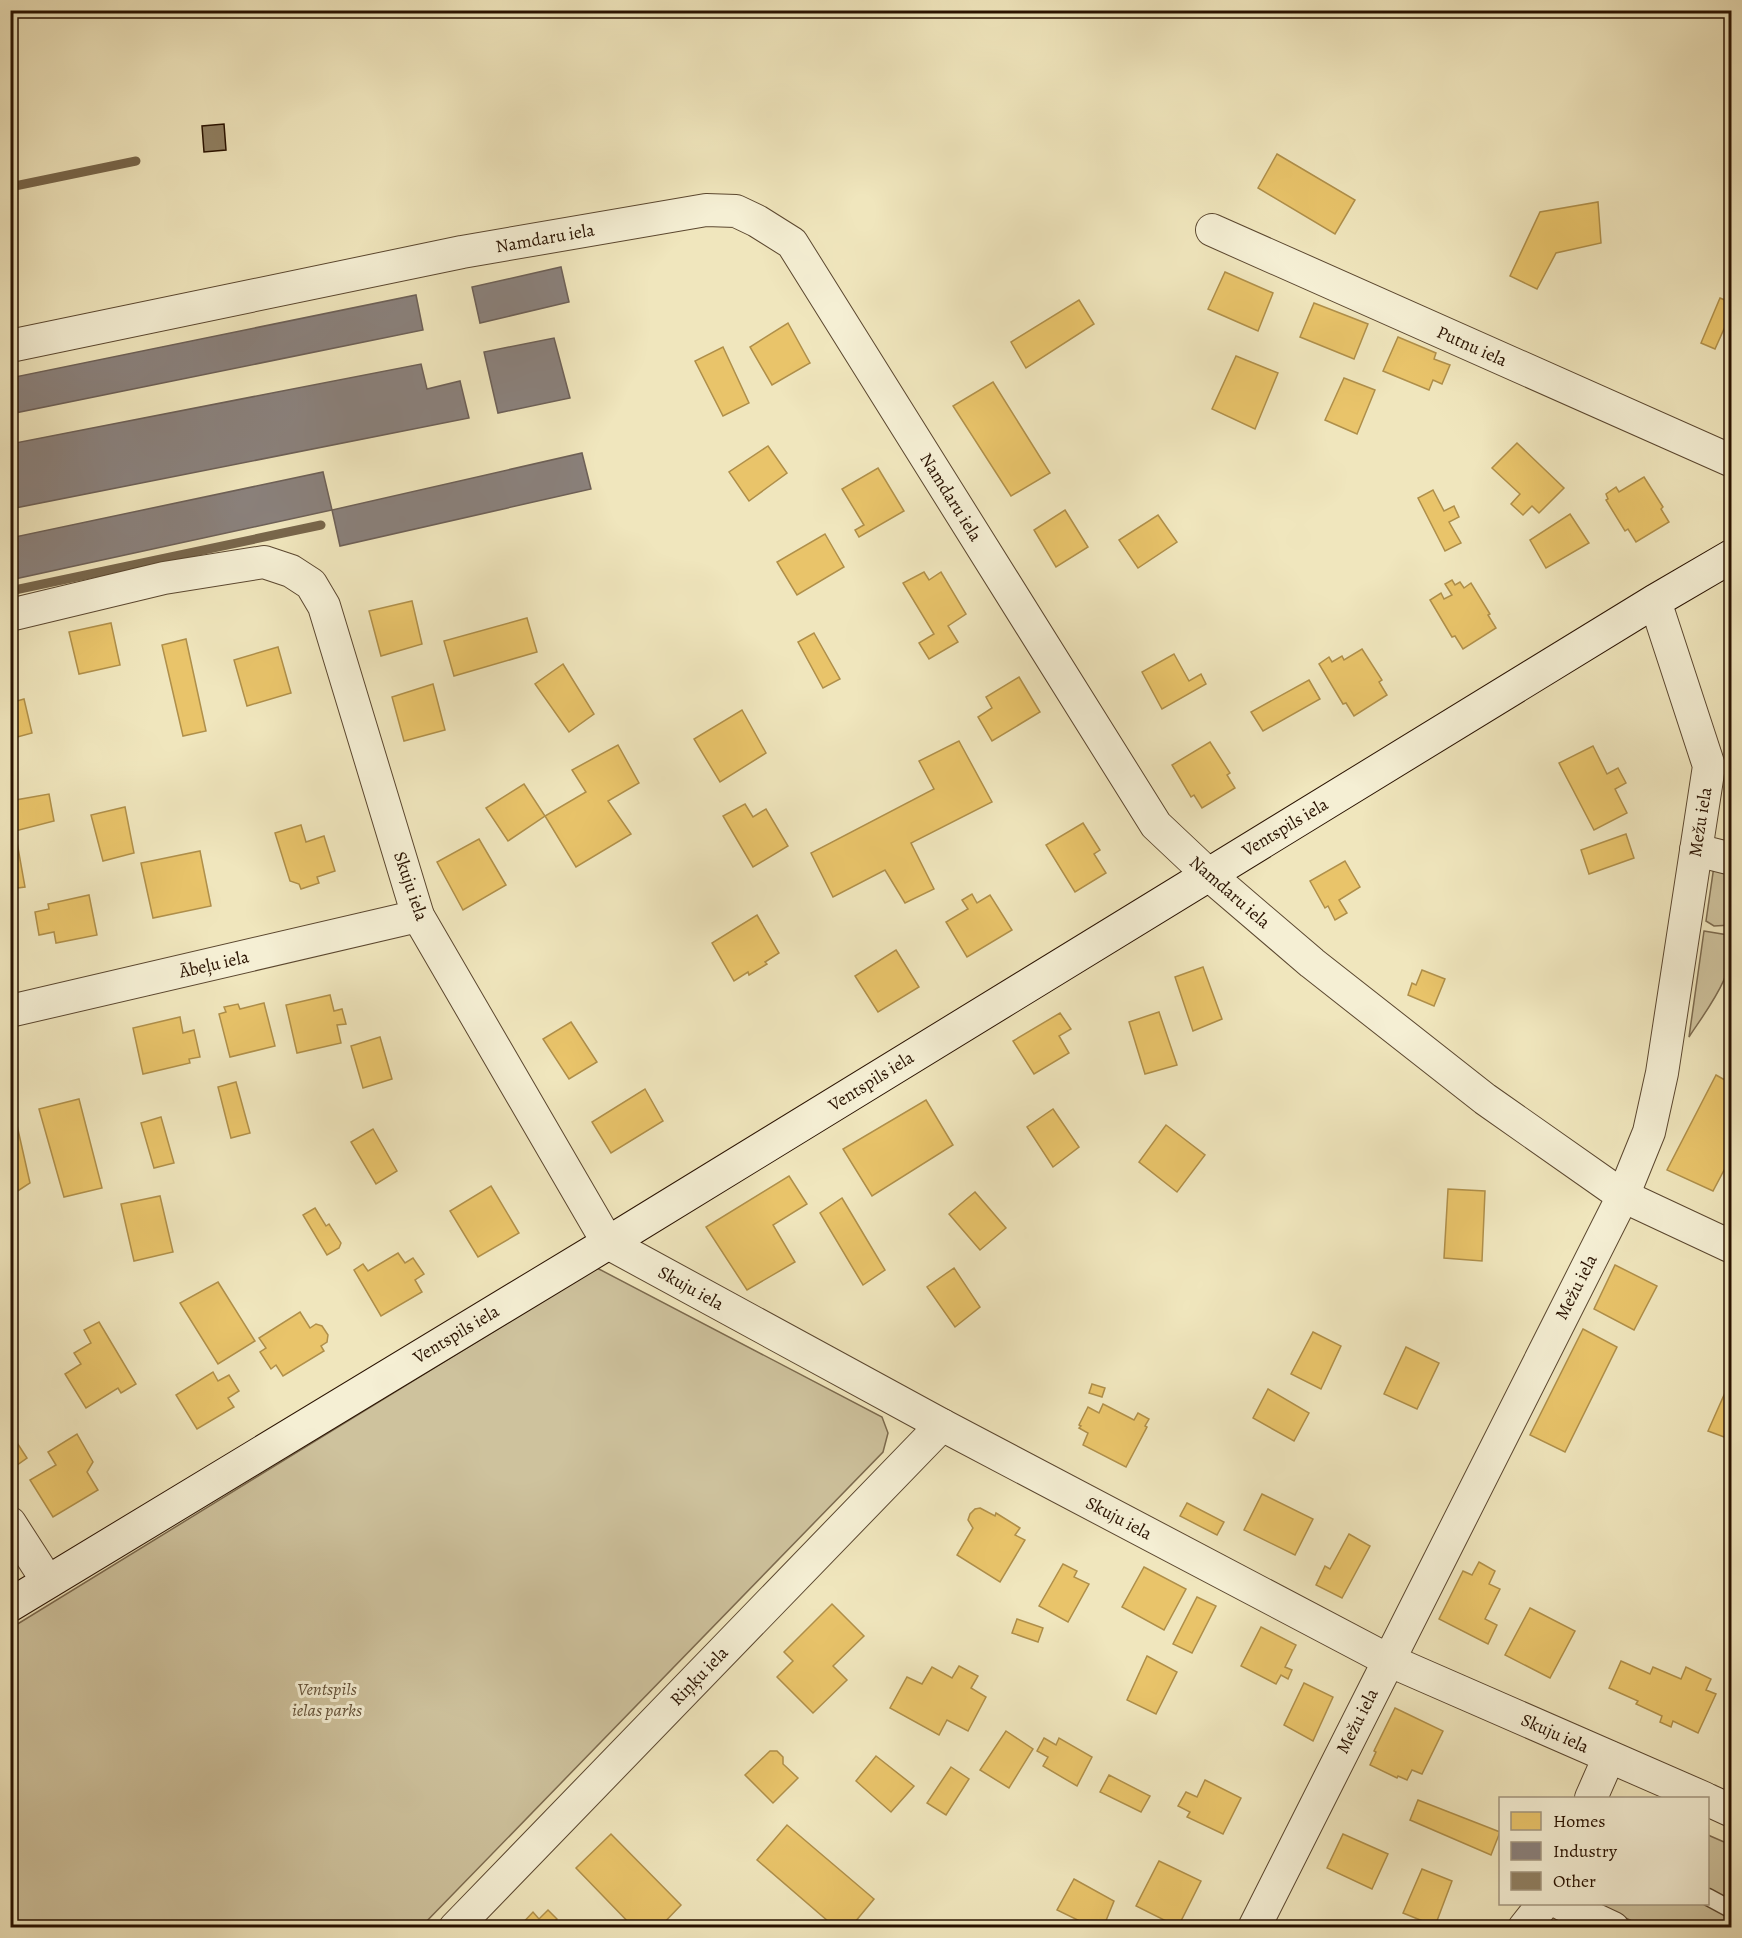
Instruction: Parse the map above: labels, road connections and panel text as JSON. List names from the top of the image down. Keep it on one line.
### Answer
{"streets":{"street":["Namdaru iela","Putnu iela","Mežu iela","Ventspils iela","Skuju iela","Ābeļu iela","Riņķu iela"]},"crossings":[["Namdaru iela","Mežu iela"],["Namdaru iela","Ventspils iela"],["Mežu iela","Ventspils iela"],["Mežu iela","Skuju iela"],["Ventspils iela","Skuju iela"],["Skuju iela","Ābeļu iela"],["Skuju iela","Riņķu iela"]],"parks":["Ventspils ielas parks"],"legend":["Homes","Industry","Other"]}
